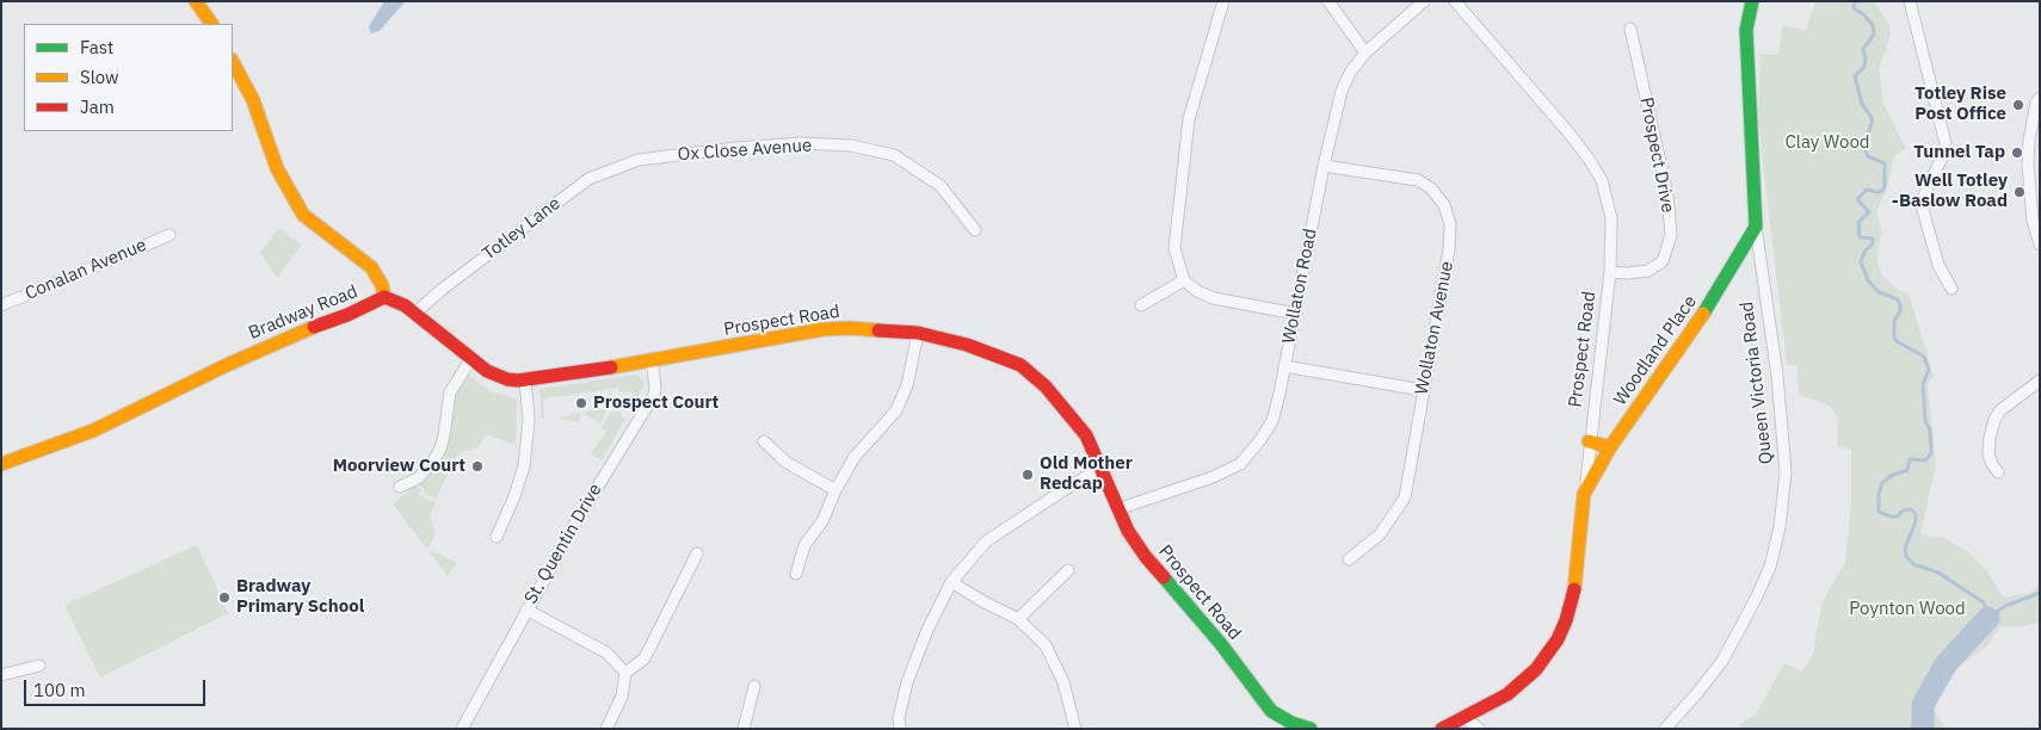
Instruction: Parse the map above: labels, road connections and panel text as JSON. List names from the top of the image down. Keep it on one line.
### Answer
{"streets":{"street":["Ox Close Avenue","Prospect Drive","Totley Lane","Conalan Avenue","Wollaton Road","Bradway Road","Prospect Road","Wollaton Avenue","Woodland Place","Queen Victoria Road","St. Quentin Drive"]},"crossings":[["Ox Close Avenue","Totley Lane"],["Prospect Drive","Prospect Road"],["Totley Lane","Prospect Road"],["Wollaton Road","Prospect Road"],["Wollaton Road","Wollaton Avenue"],["Bradway Road","Prospect Road"],["Prospect Road","Woodland Place"],["Prospect Road","St. Quentin Drive"],["Woodland Place","Queen Victoria Road"]],"parks":["Clay Wood","Poynton Wood"],"places":["Totley Rise Post Office","Tunnel Tap","Well Totley -Baslow Road","Prospect Court","Moorview Court","Old Mother Redcap","Bradway Primary School"],"legend":["Fast","Slow","Jam"],"scale_bar":"100 m"}
